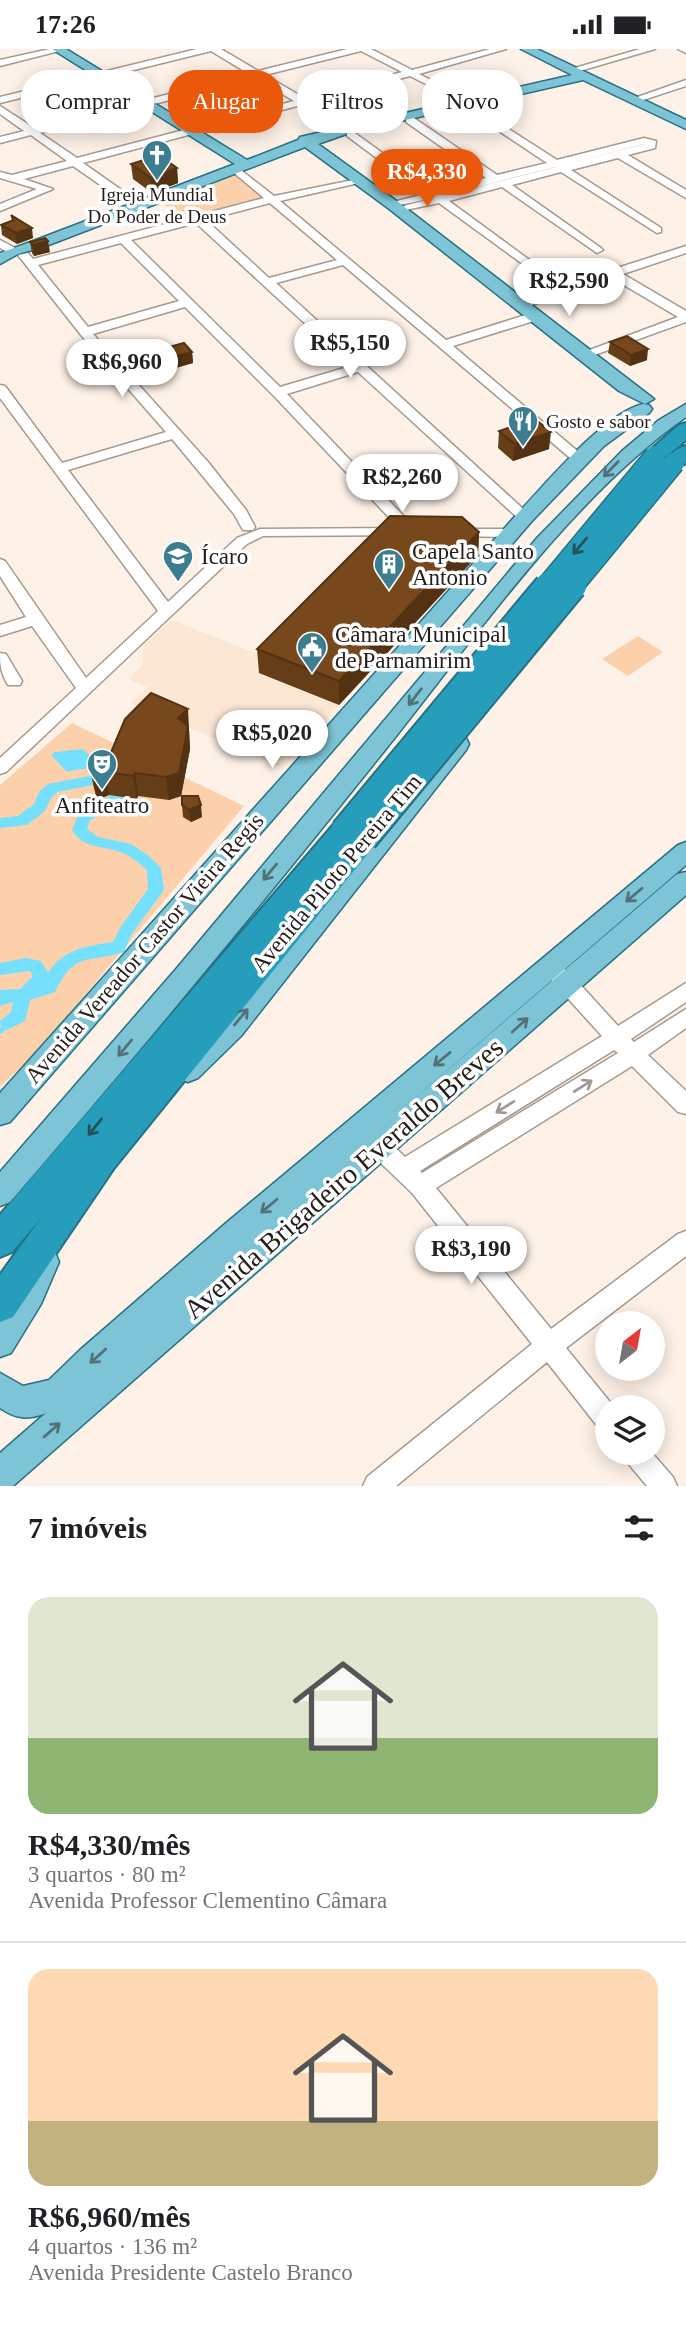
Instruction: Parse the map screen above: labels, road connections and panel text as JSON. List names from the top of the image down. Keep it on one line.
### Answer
{"streets":{"highway":["Avenida Piloto Pereira Tim"],"main road":["Avenida Vereador Castor Vieira Regis","Avenida Brigadeiro Everaldo Breves"]},"places":{"church":["Igreja Mundial Do Poder de Deus"],"restaurant":["Gosto e sabor"],"school or university":["Ícaro"],"building":["Capela Santo Antonio"],"public building":["Câmara Municipal de Parnamirim"],"theatre":["Anfiteatro"]},"north":"top right","page":{"status":"17:26","chip":["Comprar","Alugar","Filtros","Novo"],"price":["R$4,330","R$2,590","R$5,150","R$6,960","R$2,260","R$5,020","R$3,190"],"heading":"7 imóveis","list":[{"name":"R$4,330/mês","note":"3 quartos · 80 m² · Avenida Professor Clementino Câmara"},{"name":"R$6,960/mês","note":"4 quartos · 136 m² · Avenida Presidente Castelo Branco"}]}}
